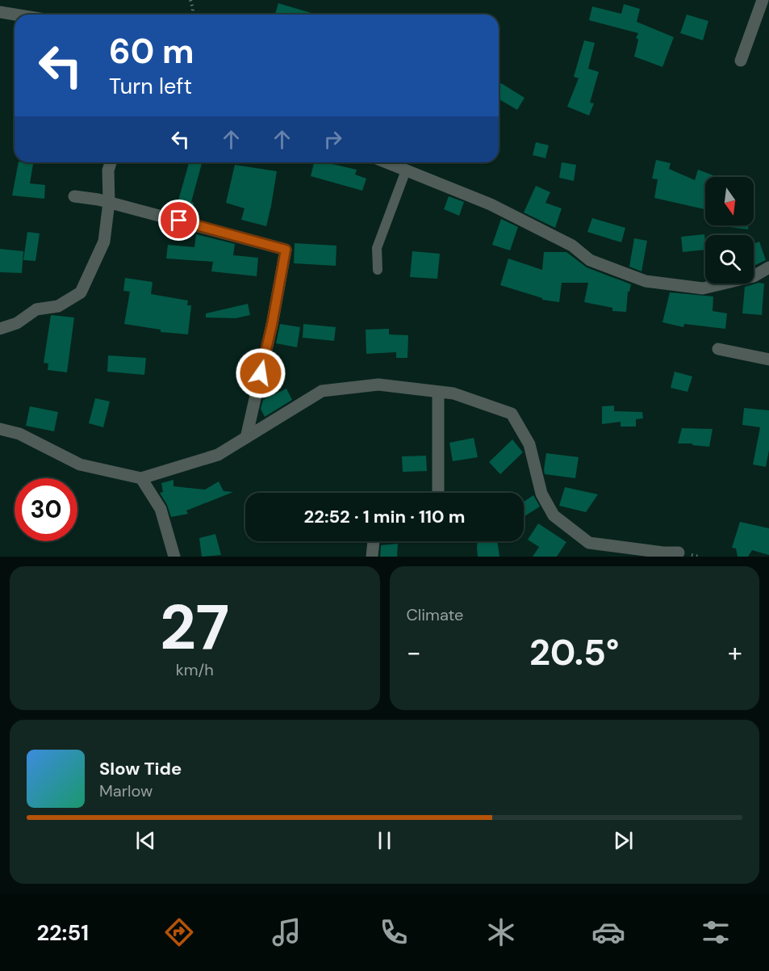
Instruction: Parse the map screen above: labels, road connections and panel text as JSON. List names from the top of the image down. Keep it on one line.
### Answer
{"north":"bottom","page":{"turn":["60 m","Turn left"],"limit":"30","trip":"22:52 · 1 min · 110 m","tile":[["27","km/h"],"Climate"],"heat":["−","20.5°","+"],"song":["Slow Tide","Marlow"],"tabs":"22:51"}}
